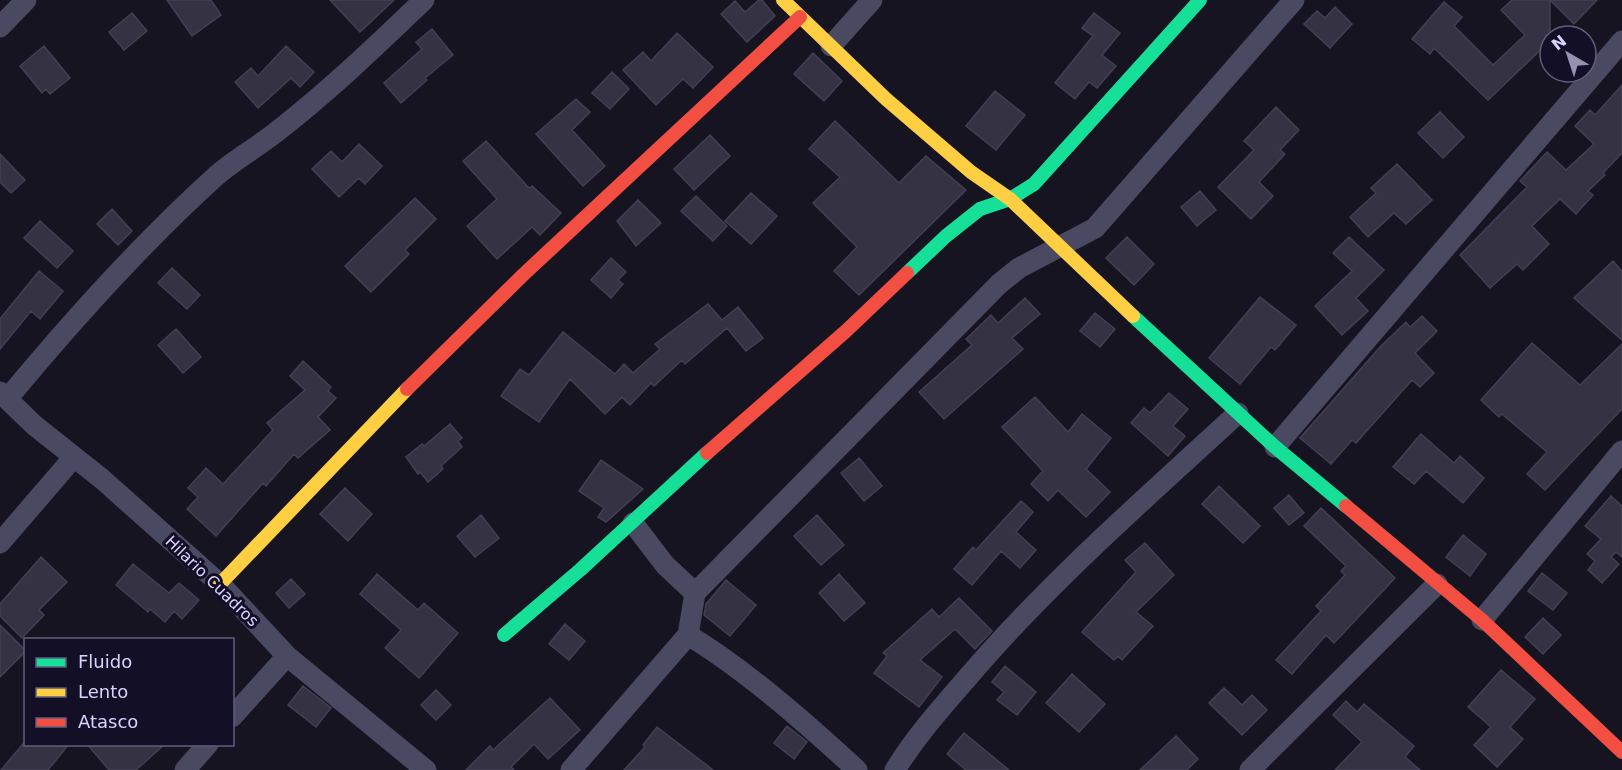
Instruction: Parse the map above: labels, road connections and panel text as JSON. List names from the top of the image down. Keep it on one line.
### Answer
{"streets":{"street":["Hilario Cuadros"]},"legend":["Fluido","Lento","Atasco"],"north":"top left"}
